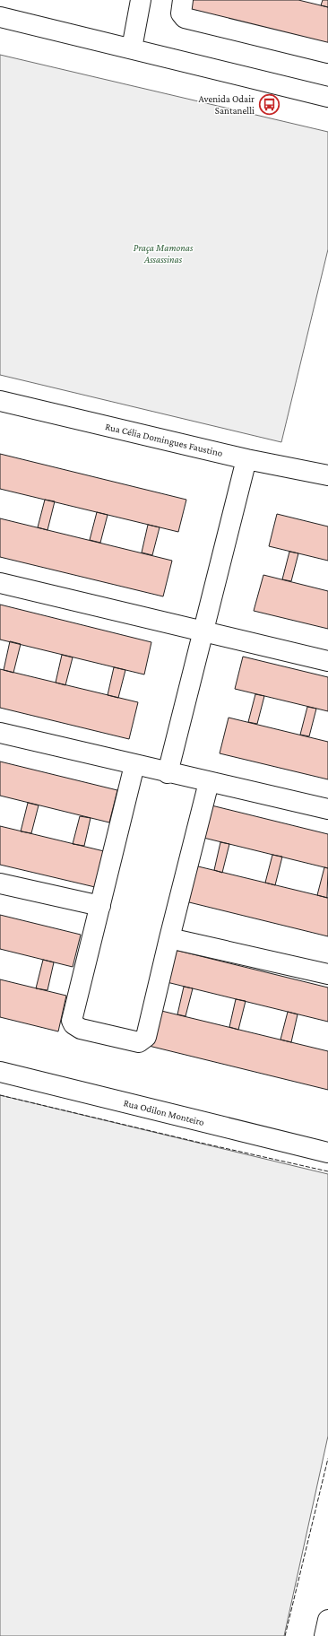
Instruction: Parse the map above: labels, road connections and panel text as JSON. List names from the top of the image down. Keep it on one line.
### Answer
{"streets":{"street":["Rua Célia Domingues Faustino","Rua Odilon Monteiro"]},"parks":["Praça Mamonas Assassinas"],"places":{"bus stop":["Avenida Odair Santanelli"]}}
